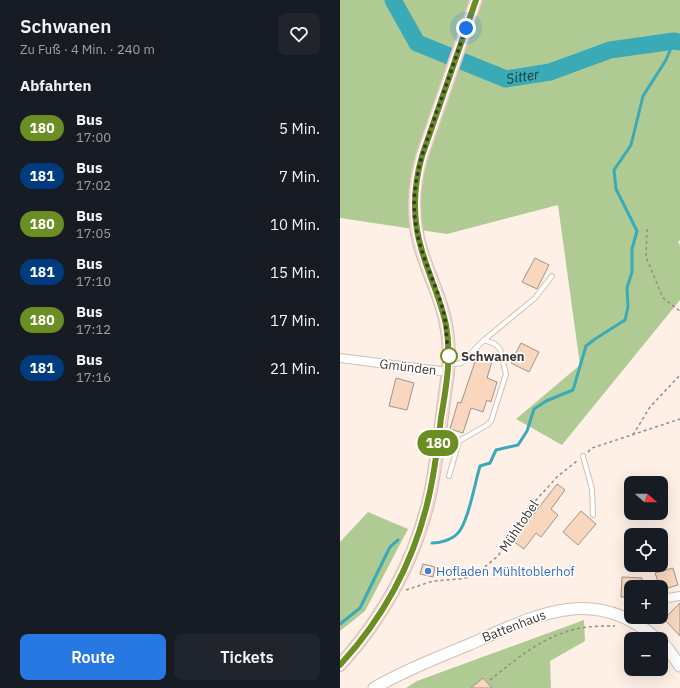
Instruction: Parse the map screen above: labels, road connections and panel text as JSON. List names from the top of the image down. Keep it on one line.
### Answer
{"streets":{"main road":["Gmünden"],"street":["Battenhaus"],"path":["Mühltobel"]},"water":["Sitter"],"places":["Schwanen","Hofladen Mühltoblerhof"],"lines":["bus line 180"],"north":"right","page":{"heading":[["Schwanen","Zu Fuß · 4 Min. · 240 m"],"Abfahrten"],"on_map":"180","list":[{"mark":"180","name":"Bus","note":"17:00","value":"5 Min."},{"mark":"181","name":"Bus","note":"17:02","value":"7 Min."},{"mark":"180","name":"Bus","note":"17:05","value":"10 Min."},{"mark":"181","name":"Bus","note":"17:10","value":"15 Min."},{"mark":"180","name":"Bus","note":"17:12","value":"17 Min."},{"mark":"181","name":"Bus","note":"17:16","value":"21 Min."}],"map_buttons":["+","−"],"buttons":["Route","Tickets"]}}
